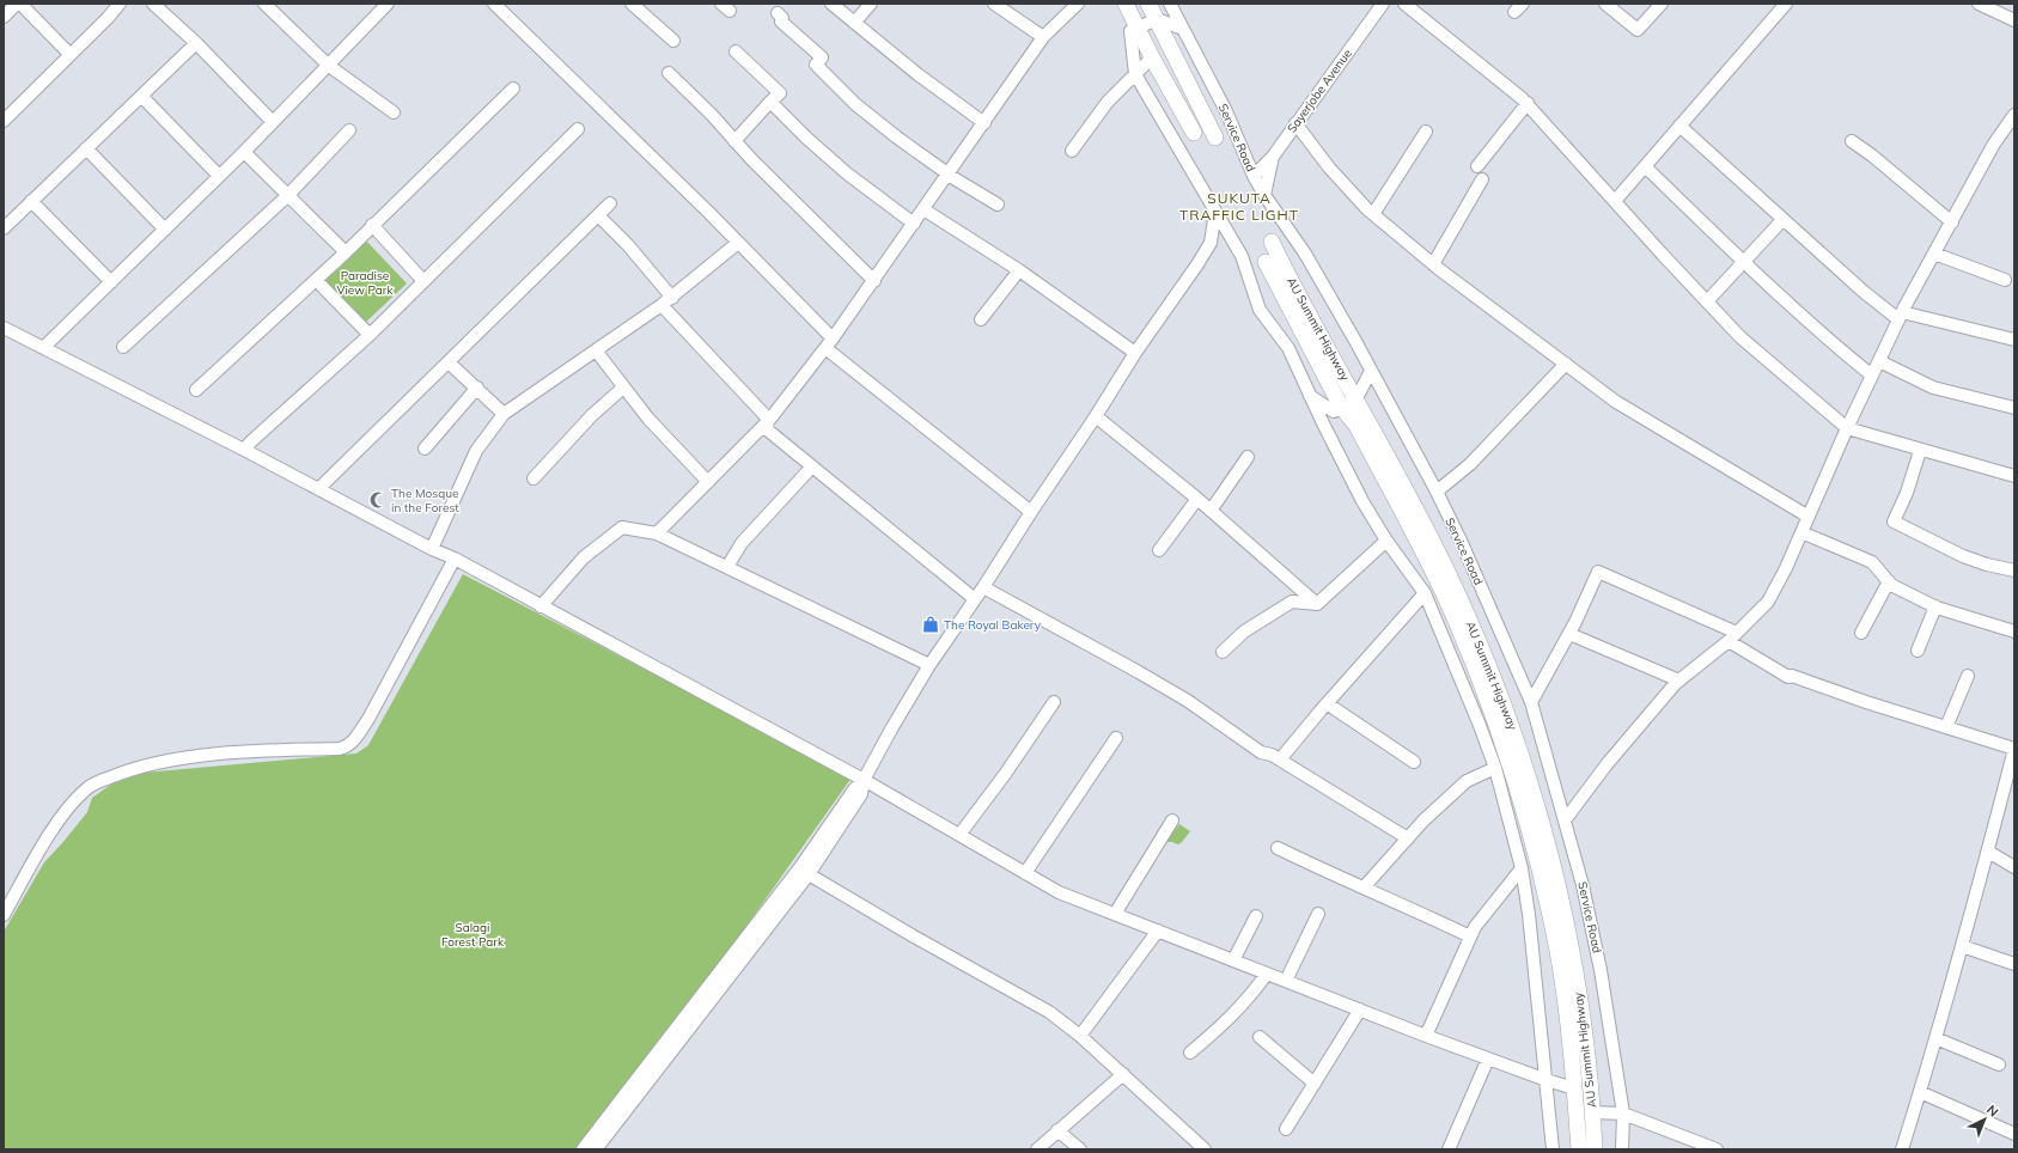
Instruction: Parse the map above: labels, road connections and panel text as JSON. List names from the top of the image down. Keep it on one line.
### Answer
{"streets":{"main road":["AU Summit Highway"],"street":["Sayerjobe Avenue","Service Road"]},"crossings":[["Sayerjobe Avenue","Service Road"]],"districts":["SUKUTA TRAFFIC LIGHT"],"parks":["Paradise View Park","Salagi Forest Park"],"places":{"mosque":["The Mosque in the Forest"],"shop":["The Royal Bakery"]},"north":"top right"}
